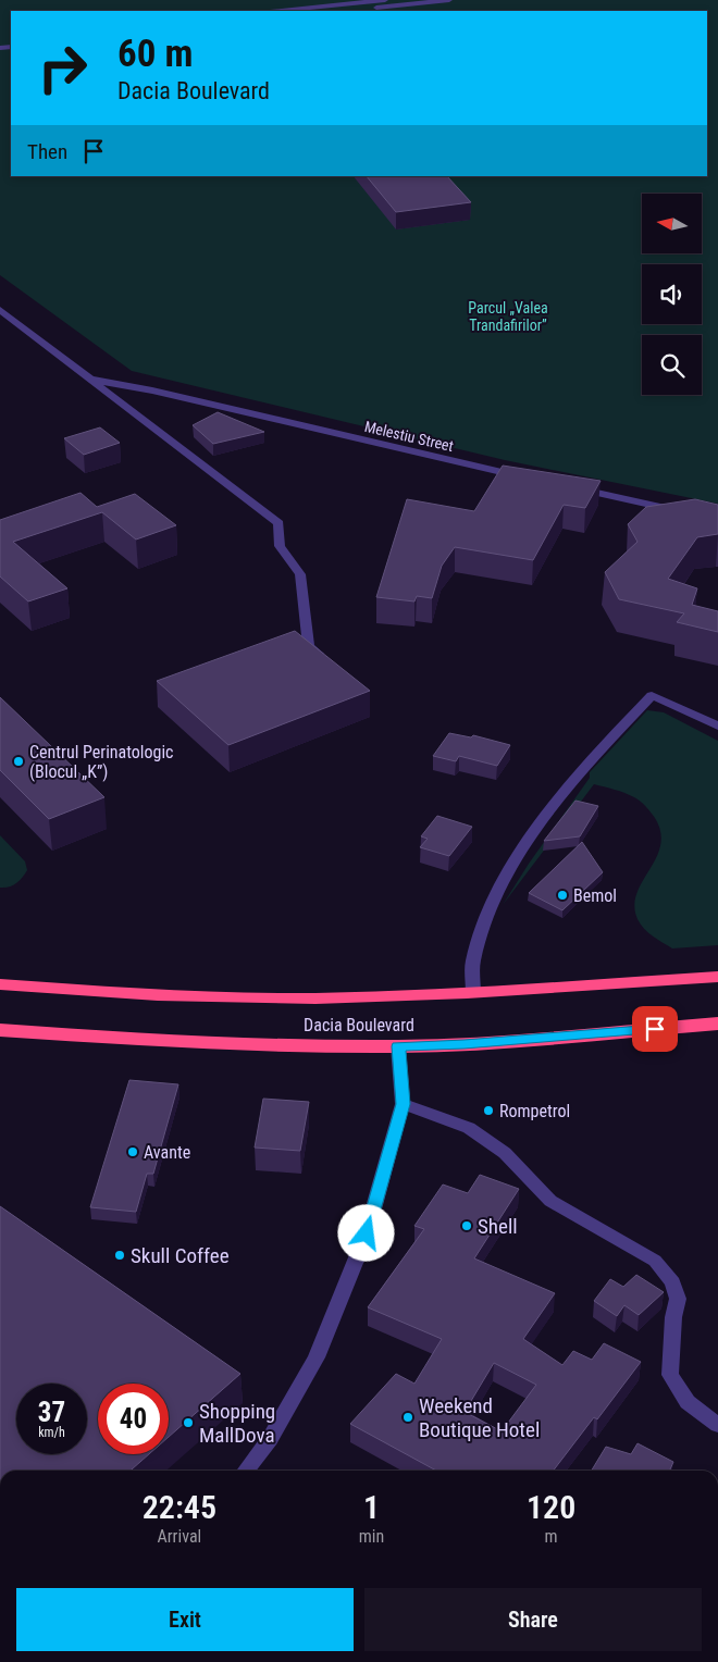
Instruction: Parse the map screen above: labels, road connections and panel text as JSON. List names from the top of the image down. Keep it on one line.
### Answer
{"streets":{"highway":["Dacia Boulevard"],"street":["Melestiu Street"]},"parks":["Parcul „Valea Trandafirilor”"],"places":["Centrul Perinatologic (Blocul „K”)","Bemol","Rompetrol","Avante","Shell","Skull Coffee","Weekend Boutique Hotel","Shopping MallDova"],"north":"left","page":{"turn":["60 m","Dacia Boulevard"],"then":"Then","speed":"37 km/h","limit":"40","eta":["22:45","Arrival","1","min","120","m"],"buttons":["Exit","Share"]}}
